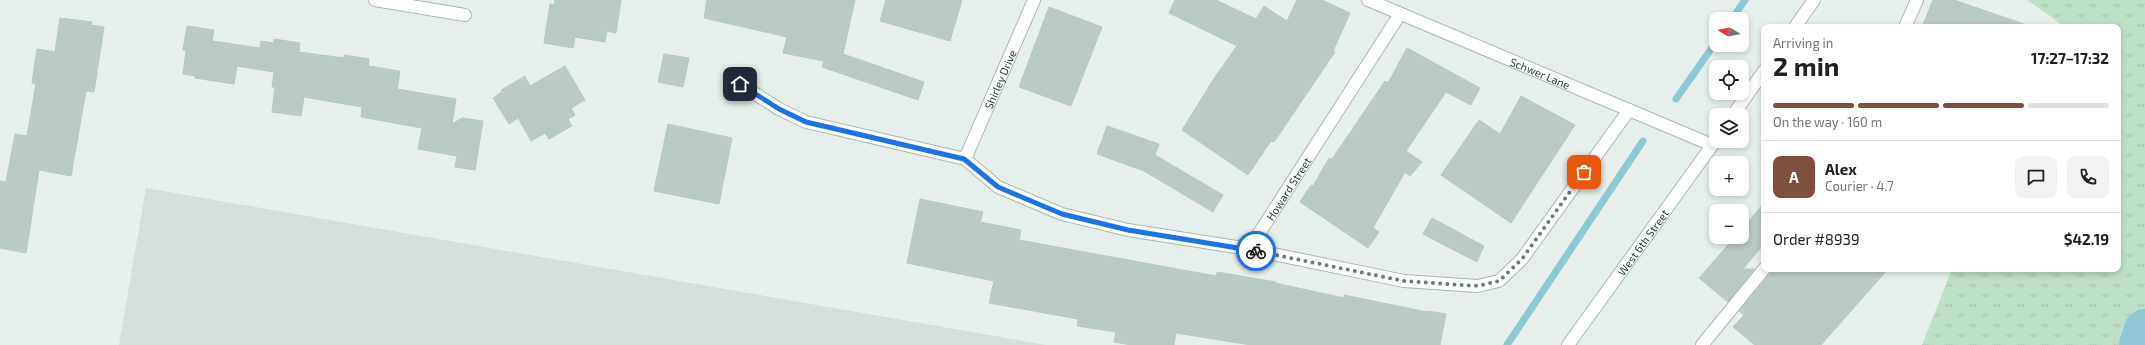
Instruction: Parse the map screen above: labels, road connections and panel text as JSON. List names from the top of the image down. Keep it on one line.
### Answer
{"streets":{"street":["Schwer Lane","Shirley Drive","Howard Street","West 6th Street"]},"crossings":[["Schwer Lane","Howard Street"]],"north":"left","page":{"map_buttons":["+","−"],"heading":["2 min","Arriving in","17:27–17:32"],"panel":["Alex","Courier · 4.7","Order #8939","$42.19"],"bar":"On the way · 160 m","round":"A"}}
